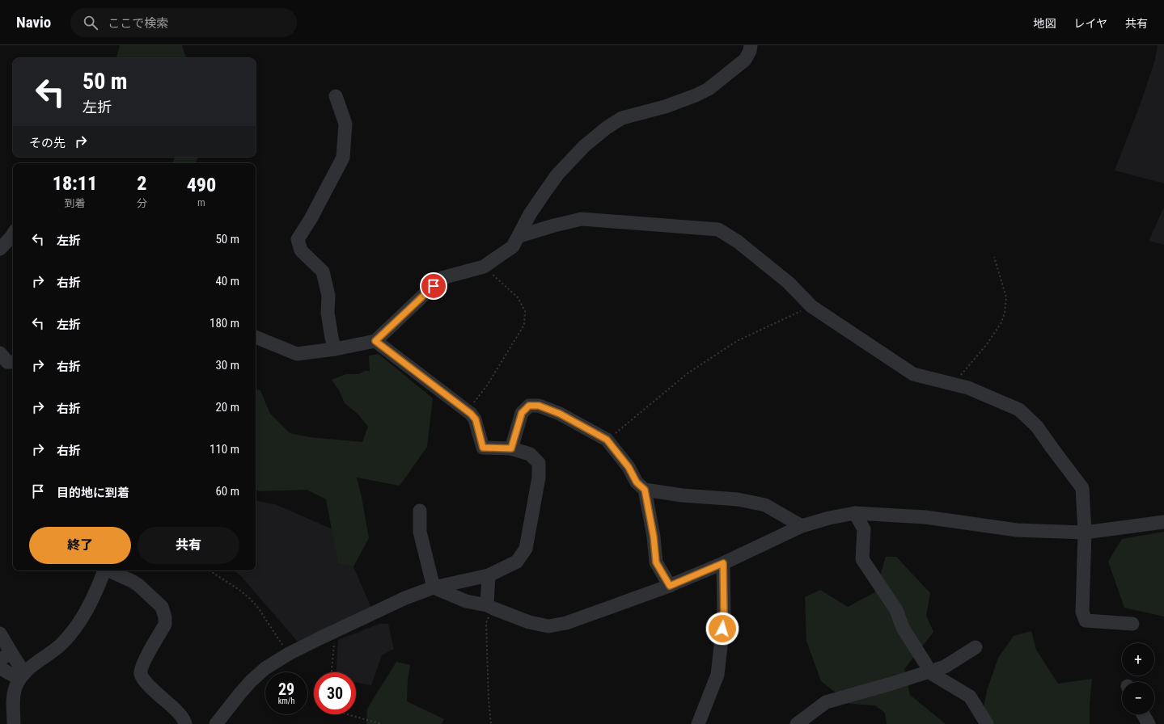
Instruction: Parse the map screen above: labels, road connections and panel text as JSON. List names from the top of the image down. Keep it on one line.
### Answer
{"page":{"header":"Navio","search":"ここで検索","nav":["地図","レイヤ","共有"],"turn":["50 m","左折"],"then":"その先","eta":["18:11","到着","2","分","490","m"],"list":[{"name":"左折","value":"50 m"},{"name":"右折","value":"40 m"},{"name":"左折","value":"180 m"},{"name":"右折","value":"30 m"},{"name":"右折","value":"20 m"},{"name":"右折","value":"110 m"},{"name":"目的地に到着","value":"60 m"}],"buttons":["終了","共有"],"map_buttons":["+","−"],"speed":"29 km/h","limit":"30"}}
